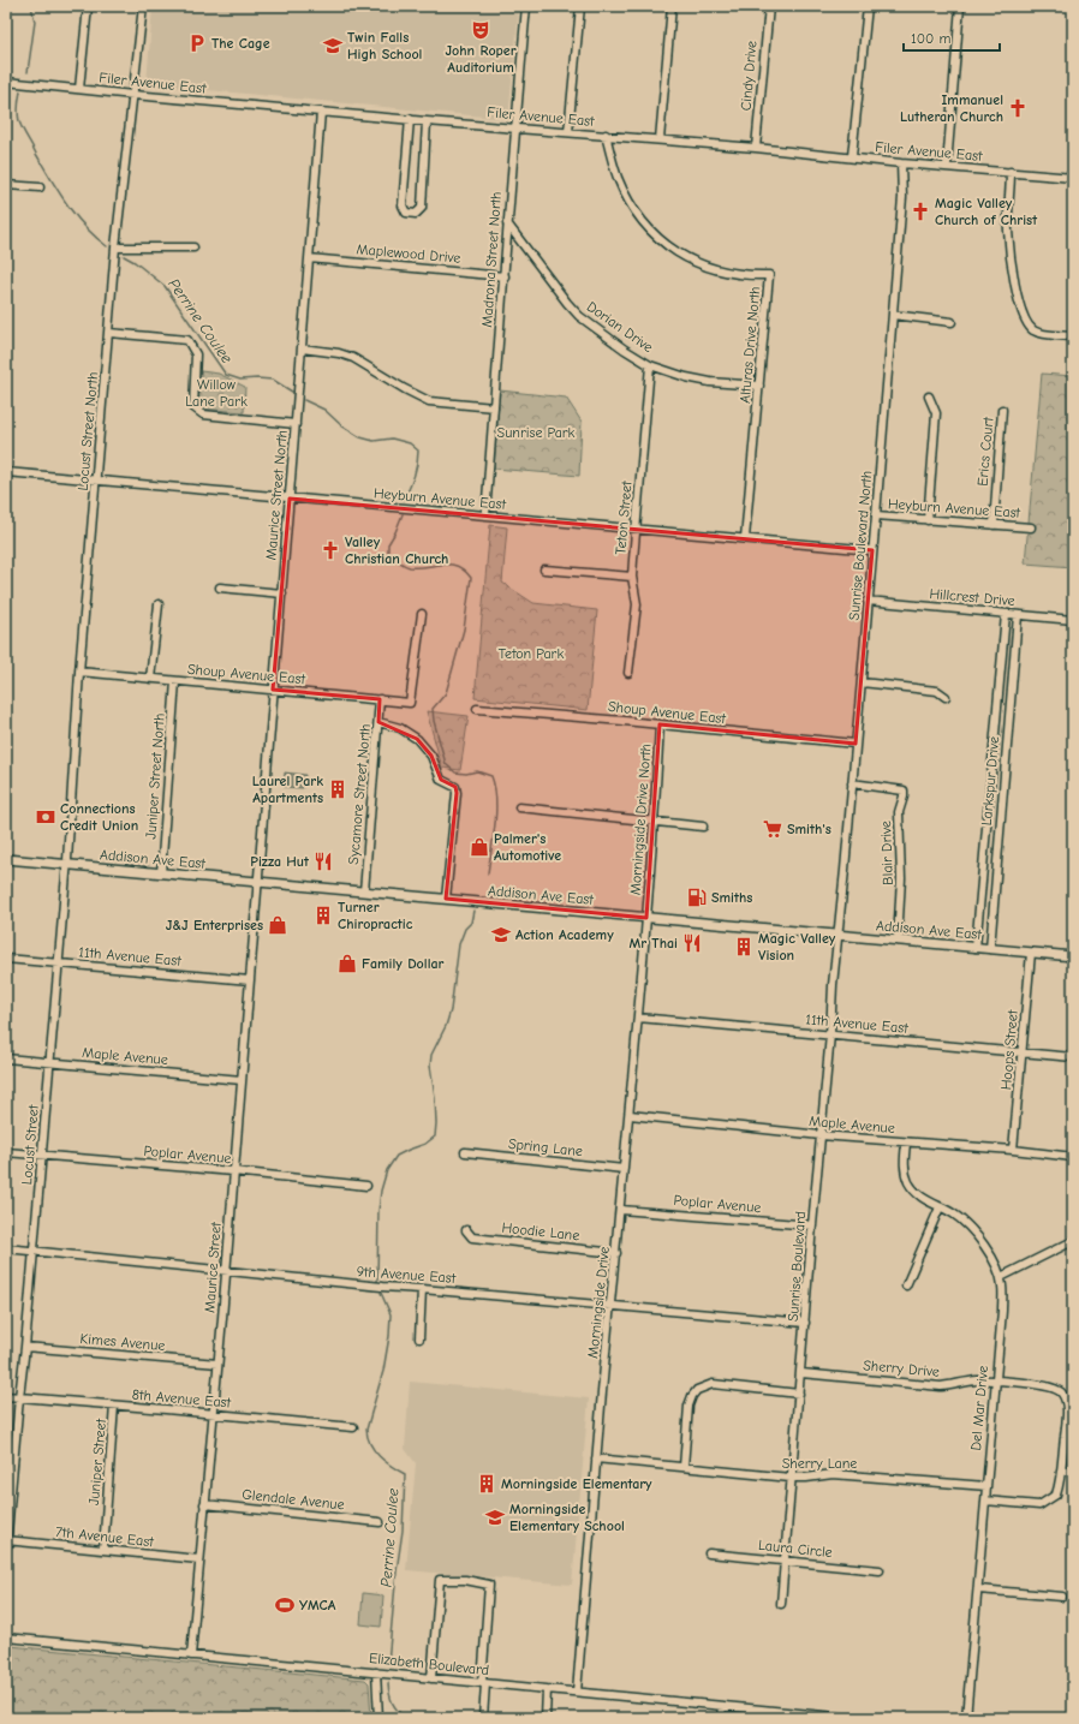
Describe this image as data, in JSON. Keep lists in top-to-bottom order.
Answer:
{
  "streets": {
    "main road": ["Addison Ave East"],
    "street": [
      "Cindy Drive",
      "Filer Avenue East",
      "Maplewood Drive",
      "Madrona Street North",
      "Dorian Drive",
      "Alturas Drive North",
      "Locust Street North",
      "Erics Court",
      "Maurice Street North",
      "Heyburn Avenue East",
      "Teton Street",
      "Sunrise Boulevard North",
      "Hillcrest Drive",
      "Shoup Avenue East",
      "Juniper Street North",
      "Larkspur Drive",
      "Sycamore Street North",
      "Morningside Drive North",
      "Blair Drive",
      "11th Avenue East",
      "Hoops Street",
      "Maple Avenue",
      "Locust Street",
      "Spring Lane",
      "Poplar Avenue",
      "Hoodie Lane",
      "Sunrise Boulevard",
      "Maurice Street",
      "9th Avenue East",
      "Morningside Drive",
      "Kimes Avenue",
      "Sherry Drive",
      "8th Avenue East",
      "Del Mar Drive",
      "Juniper Street",
      "Sherry Lane",
      "Glendale Avenue",
      "7th Avenue East",
      "Laura Circle",
      "Elizabeth Boulevard"
    ]
  },
  "crossings": [
    ["Cindy Drive", "Filer Avenue East"],
    ["Filer Avenue East", "Madrona Street North"],
    ["Filer Avenue East", "Alturas Drive North"],
    ["Filer Avenue East", "Locust Street North"],
    ["Filer Avenue East", "Maurice Street North"],
    ["Filer Avenue East", "Sunrise Boulevard North"],
    ["Maplewood Drive", "Madrona Street North"],
    ["Maplewood Drive", "Maurice Street North"],
    ["Madrona Street North", "Dorian Drive"],
    ["Madrona Street North", "Heyburn Avenue East"],
    ["Dorian Drive", "Alturas Drive North"],
    ["Dorian Drive", "Teton Street"],
    ["Alturas Drive North", "Heyburn Avenue East"],
    ["Locust Street North", "Heyburn Avenue East"],
    ["Locust Street North", "Shoup Avenue East"],
    ["Locust Street North", "Addison Ave East"],
    ["Locust Street North", "Locust Street"],
    ["Erics Court", "Heyburn Avenue East"],
    ["Maurice Street North", "Heyburn Avenue East"],
    ["Maurice Street North", "Shoup Avenue East"],
    ["Maurice Street North", "Addison Ave East"],
    ["Maurice Street North", "Maurice Street"],
    ["Heyburn Avenue East", "Teton Street"],
    ["Heyburn Avenue East", "Sunrise Boulevard North"],
    ["Sunrise Boulevard North", "Hillcrest Drive"],
    ["Sunrise Boulevard North", "Shoup Avenue East"],
    ["Sunrise Boulevard North", "Blair Drive"],
    ["Sunrise Boulevard North", "Addison Ave East"],
    ["Sunrise Boulevard North", "Sunrise Boulevard"],
    ["Hillcrest Drive", "Larkspur Drive"],
    ["Shoup Avenue East", "Juniper Street North"],
    ["Shoup Avenue East", "Sycamore Street North"],
    ["Shoup Avenue East", "Morningside Drive North"],
    ["Juniper Street North", "Addison Ave East"],
    ["Larkspur Drive", "Addison Ave East"],
    ["Sycamore Street North", "Addison Ave East"],
    ["Morningside Drive North", "Addison Ave East"],
    ["Morningside Drive North", "Morningside Drive"],
    ["Blair Drive", "Addison Ave East"],
    ["Addison Ave East", "Hoops Street"],
    ["Addison Ave East", "Locust Street"],
    ["Addison Ave East", "Sunrise Boulevard"],
    ["Addison Ave East", "Maurice Street"],
    ["Addison Ave East", "Morningside Drive"],
    ["11th Avenue East", "Hoops Street"],
    ["11th Avenue East", "Locust Street"],
    ["11th Avenue East", "Sunrise Boulevard"],
    ["11th Avenue East", "Maurice Street"],
    ["11th Avenue East", "Morningside Drive"],
    ["Hoops Street", "Maple Avenue"],
    ["Maple Avenue", "Locust Street"],
    ["Maple Avenue", "Sunrise Boulevard"],
    ["Maple Avenue", "Maurice Street"],
    ["Maple Avenue", "Morningside Drive"],
    ["Maple Avenue", "Del Mar Drive"],
    ["Locust Street", "Poplar Avenue"],
    ["Locust Street", "9th Avenue East"],
    ["Locust Street", "Kimes Avenue"],
    ["Locust Street", "8th Avenue East"],
    ["Locust Street", "7th Avenue East"],
    ["Spring Lane", "Morningside Drive"],
    ["Poplar Avenue", "Sunrise Boulevard"],
    ["Poplar Avenue", "Maurice Street"],
    ["Poplar Avenue", "Morningside Drive"],
    ["Hoodie Lane", "Morningside Drive"],
    ["Sunrise Boulevard", "9th Avenue East"],
    ["Sunrise Boulevard", "Sherry Drive"],
    ["Sunrise Boulevard", "Sherry Lane"],
    ["Sunrise Boulevard", "Laura Circle"],
    ["Maurice Street", "9th Avenue East"],
    ["Maurice Street", "Kimes Avenue"],
    ["Maurice Street", "8th Avenue East"],
    ["Maurice Street", "Glendale Avenue"],
    ["Maurice Street", "7th Avenue East"],
    ["Maurice Street", "Elizabeth Boulevard"],
    ["9th Avenue East", "Morningside Drive"],
    ["Morningside Drive", "Sherry Lane"],
    ["Morningside Drive", "Elizabeth Boulevard"],
    ["Sherry Drive", "Del Mar Drive"],
    ["8th Avenue East", "Juniper Street"],
    ["Del Mar Drive", "Sherry Lane"],
    ["Juniper Street", "7th Avenue East"]
  ],
  "water": ["Perrine Coulee"],
  "parks": ["Willow Lane Park", "Sunrise Park", "Teton Park"],
  "places": {
    "theatre": ["John Roper Auditorium"],
    "parking": ["The Cage"],
    "school or university": ["Twin Falls High School", "Action Academy", "Morningside Elementary School"],
    "church": ["Immanuel Lutheran Church", "Magic Valley Church of Christ", "Valley Christian Church"],
    "building": [
      "Laurel Park Apartments",
      "Turner Chiropractic",
      "Magic Valley Vision",
      "Morningside Elementary"
    ],
    "bank": ["Connections Credit Union"],
    "supermarket": ["Smith's"],
    "shop": ["Palmer's Automotive", "J&J Enterprises", "Family Dollar"],
    "restaurant": ["Pizza Hut", "Mr Thai"],
    "fuel station": ["Smiths"],
    "sports": ["YMCA"]
  },
  "scale_bar": "100 m"
}
